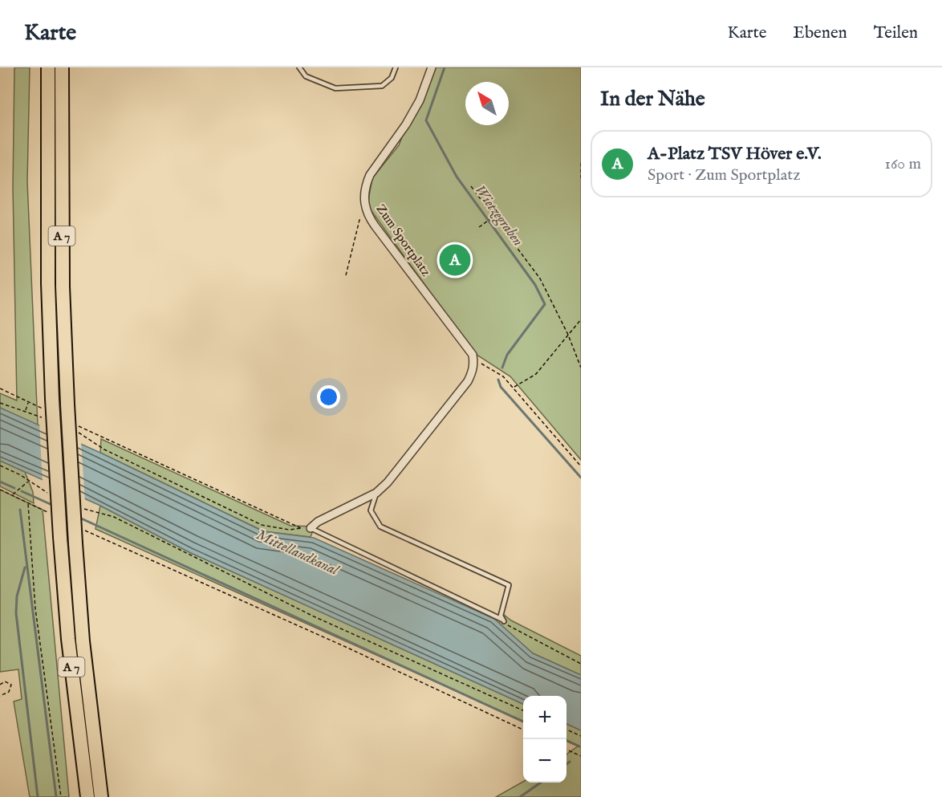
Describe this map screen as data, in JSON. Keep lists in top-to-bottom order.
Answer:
{
  "streets": {
    "highway": ["A 7"],
    "street": ["Zum Sportplatz"]
  },
  "water": ["Wietzegraben", "Mittellandkanal"],
  "north": "top left",
  "page": {
    "header": "Karte",
    "nav": ["Karte", "Ebenen", "Teilen"],
    "heading": "In der Nähe",
    "list": [
      {
        "mark": "A",
        "name": "A-Platz TSV Höver e.V.",
        "note": "Sport · Zum Sportplatz",
        "value": "160 m"
      }
    ],
    "pins": "A",
    "map_buttons": ["+", "−"]
  }
}
